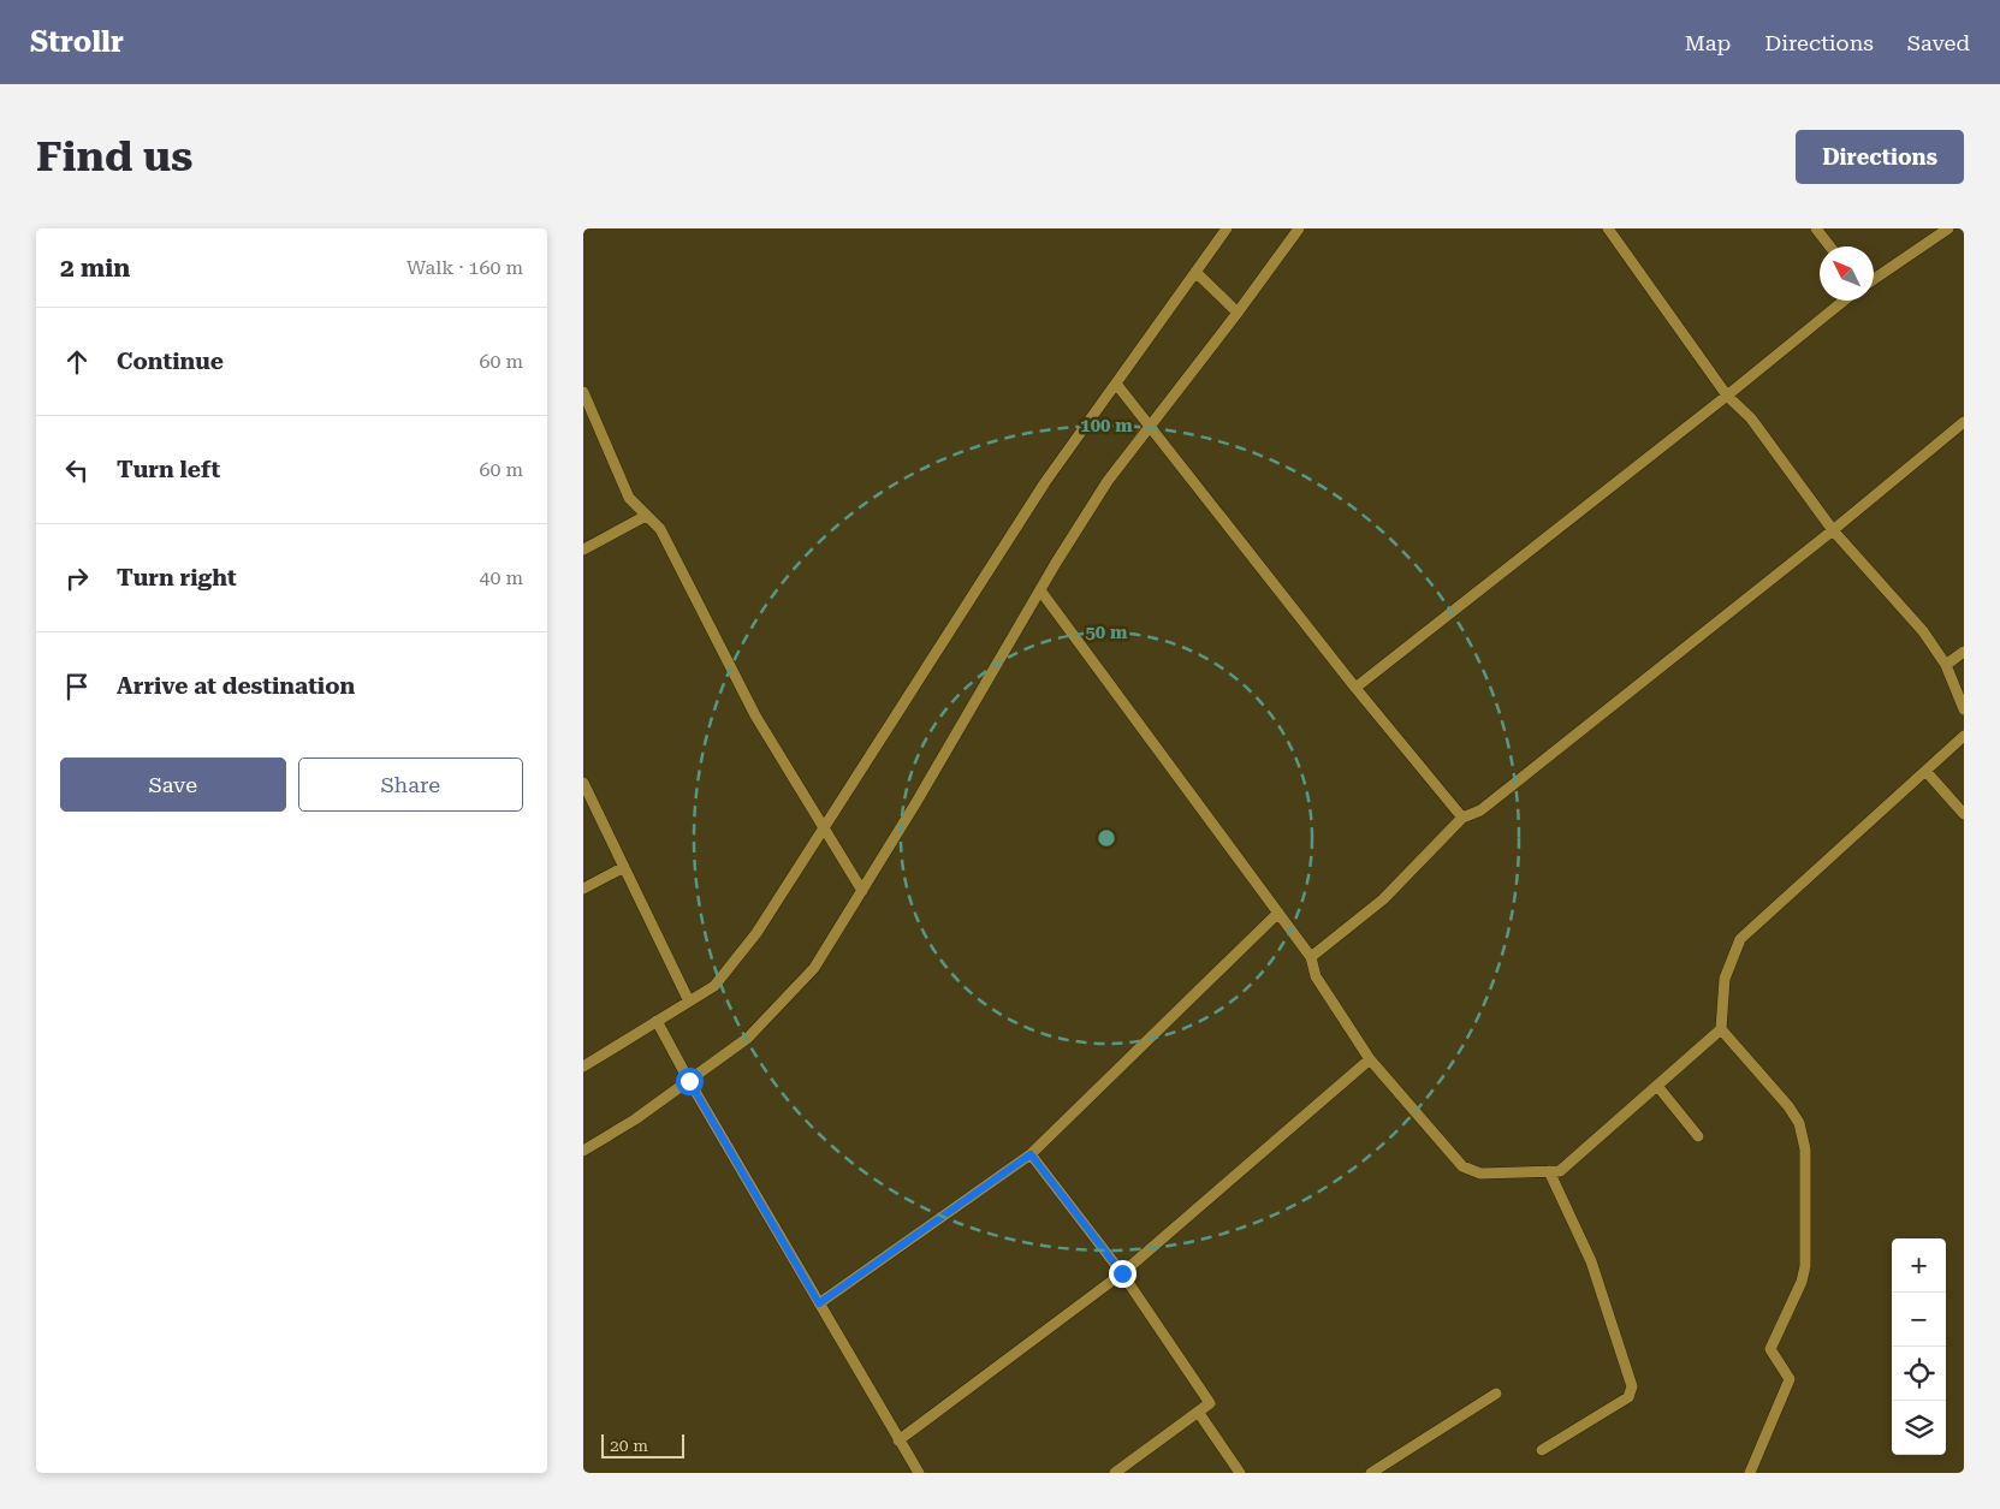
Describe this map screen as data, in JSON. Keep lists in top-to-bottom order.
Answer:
{
  "scale_bar": "20 m",
  "north": "top left",
  "page": {
    "header": "Strollr",
    "nav": ["Map", "Directions", "Saved"],
    "buttons": [
      "Directions",
      ["Save", "Share"]
    ],
    "title": "Find us",
    "heading": ["2 min", "Walk · 160 m"],
    "list": [
      ["Continue", "60 m"],
      ["Turn left", "60 m"],
      ["Turn right", "40 m"],
      "Arrive at destination"
    ],
    "map_buttons": ["+", "−"],
    "scale": "20 m"
  },
  "rings": ["100 m", "50 m"]
}
